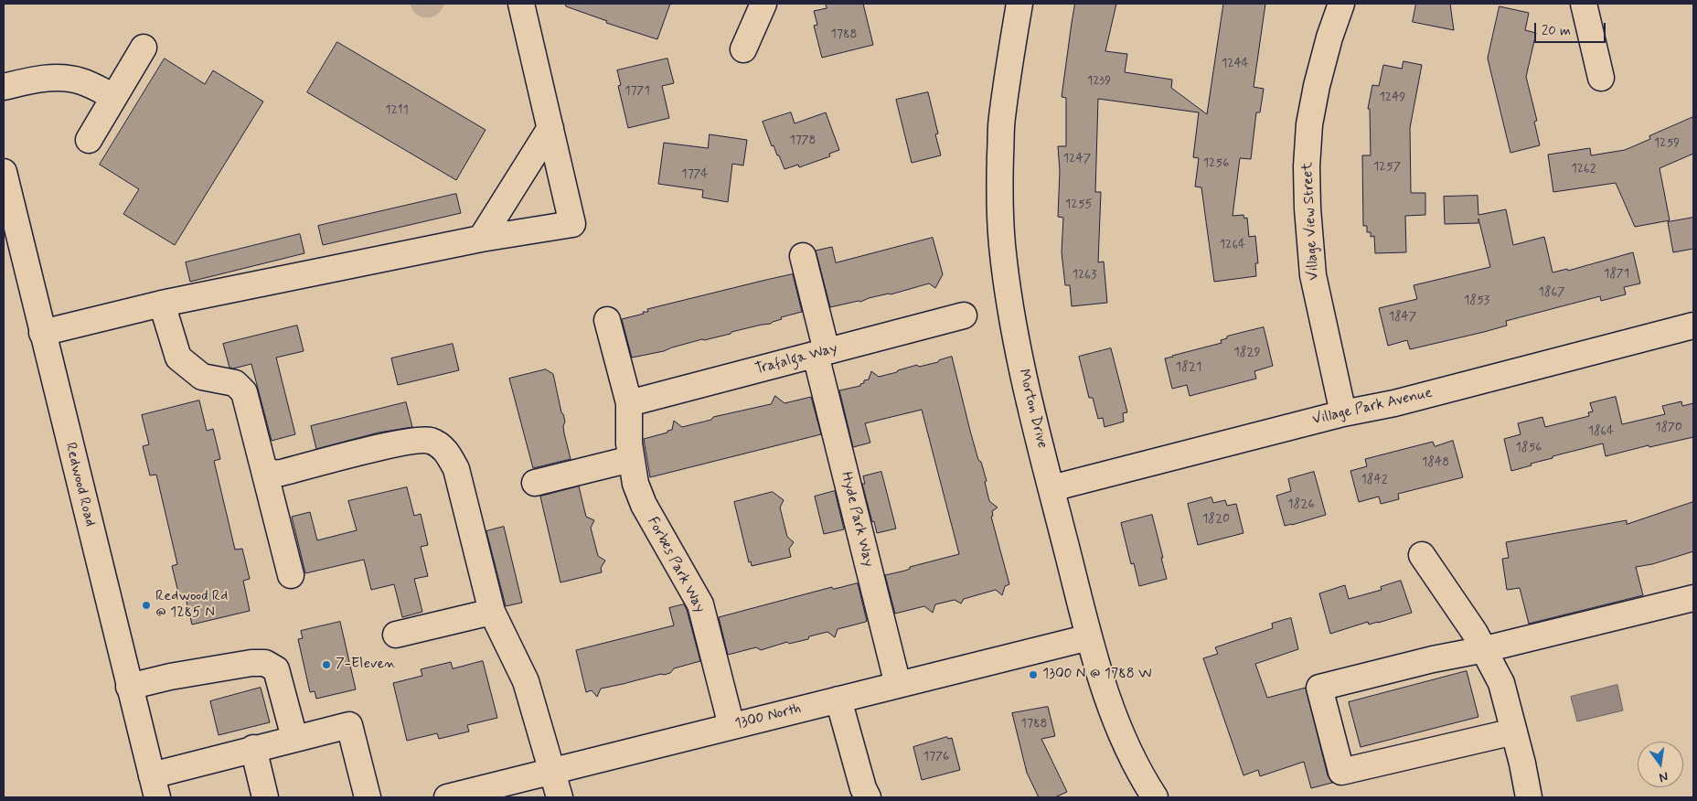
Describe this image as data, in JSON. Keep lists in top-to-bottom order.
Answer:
{
  "streets": {
    "street": [
      "Village View Street",
      "Trafalga Way",
      "Village Park Avenue",
      "Morton Drive",
      "Redwood Road",
      "Hyde Park Way",
      "Forbes Park Way",
      "1300 North"
    ]
  },
  "crossings": [
    ["Village View Street", "Village Park Avenue"],
    ["Trafalga Way", "Hyde Park Way"],
    ["Trafalga Way", "Forbes Park Way"],
    ["Village Park Avenue", "Morton Drive"],
    ["Morton Drive", "1300 North"],
    ["Hyde Park Way", "1300 North"],
    ["Forbes Park Way", "1300 North"]
  ],
  "places": ["Redwood Rd @ 1285 N", "7-Eleven", "1300 N @ 1788 W"],
  "house_numbers": [
    "1788",
    "1244",
    "1239",
    "1771",
    "1249",
    "1211",
    "1778",
    "1259",
    "1247",
    "1256",
    "1257",
    "1262",
    "1774",
    "1255",
    "1264",
    "1871",
    "1263",
    "1867",
    "1853",
    "1847",
    "1829",
    "1821",
    "1870",
    "1864",
    "1856",
    "1848",
    "1842",
    "1826",
    "1820",
    "1788",
    "1776"
  ],
  "scale_bar": "20 m",
  "north": "bottom"
}
